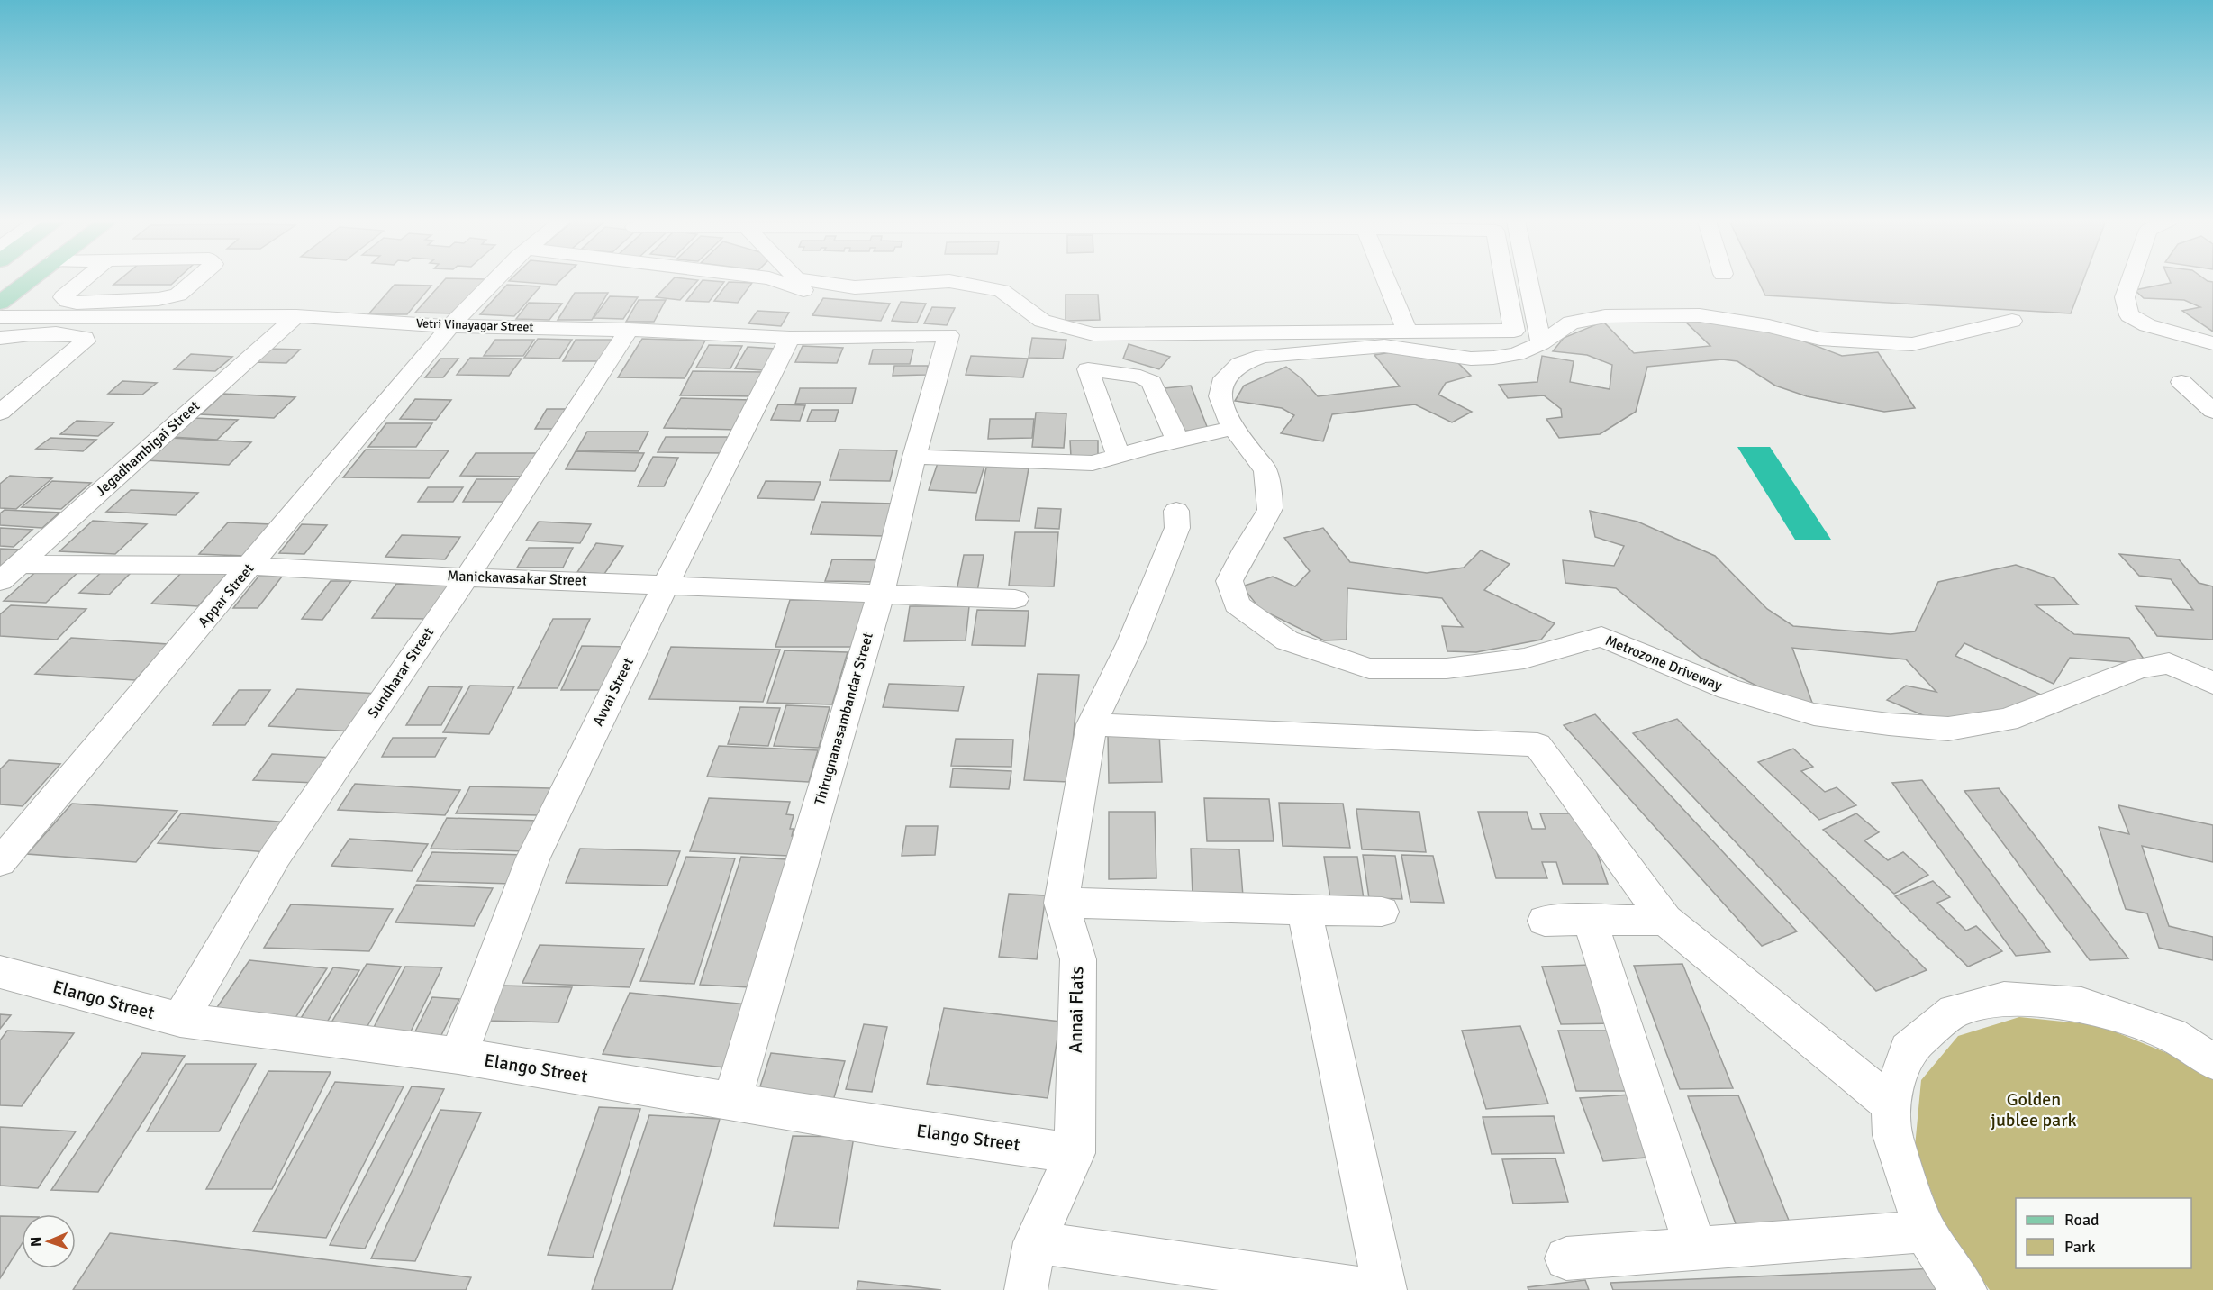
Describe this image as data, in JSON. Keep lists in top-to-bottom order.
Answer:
{
  "streets": {
    "street": [
      "Vetri Vinayagar Street",
      "Jegadhambigai Street",
      "Manickavasakar Street",
      "Appar Street",
      "Metrozone Driveway",
      "Sundharar Street",
      "Avvai Street",
      "Thirugnanasambandar Street",
      "Elango Street",
      "Annai Flats"
    ]
  },
  "crossings": [
    ["Vetri Vinayagar Street", "Jegadhambigai Street"],
    ["Vetri Vinayagar Street", "Appar Street"],
    ["Vetri Vinayagar Street", "Sundharar Street"],
    ["Vetri Vinayagar Street", "Avvai Street"],
    ["Vetri Vinayagar Street", "Thirugnanasambandar Street"],
    ["Jegadhambigai Street", "Manickavasakar Street"],
    ["Manickavasakar Street", "Appar Street"],
    ["Manickavasakar Street", "Sundharar Street"],
    ["Manickavasakar Street", "Avvai Street"],
    ["Manickavasakar Street", "Thirugnanasambandar Street"],
    ["Sundharar Street", "Elango Street"],
    ["Avvai Street", "Elango Street"],
    ["Thirugnanasambandar Street", "Elango Street"],
    ["Elango Street", "Annai Flats"]
  ],
  "parks": ["Golden jublee park"],
  "legend": ["Road", "Park"],
  "north": "left"
}
